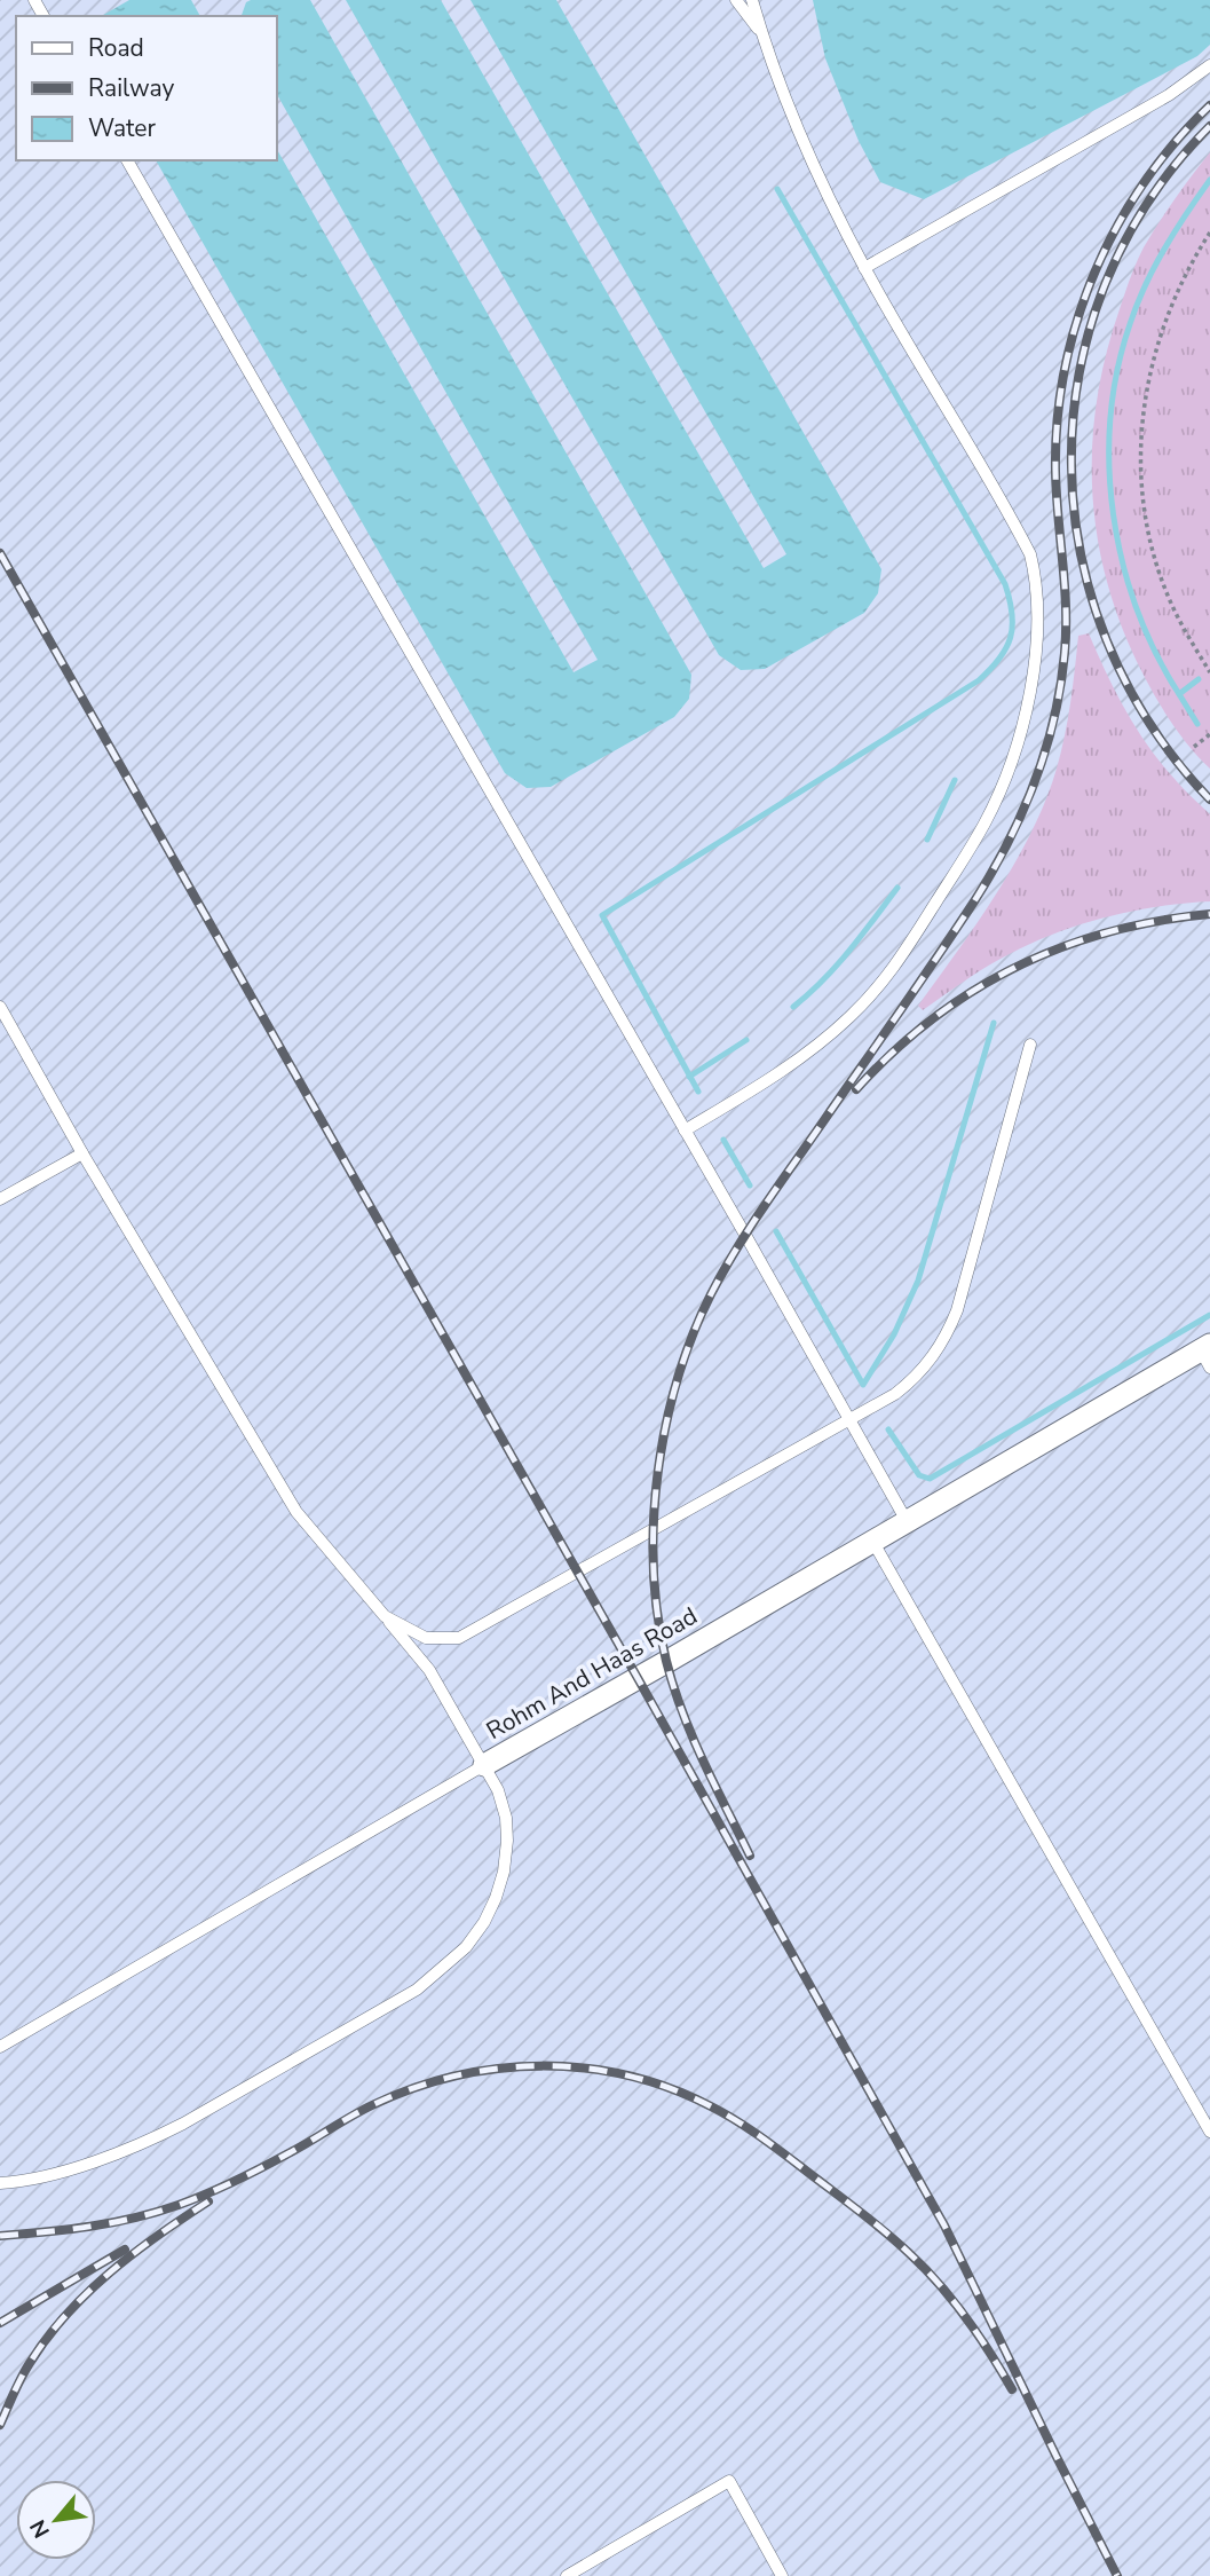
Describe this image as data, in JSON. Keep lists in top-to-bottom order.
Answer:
{
  "streets": {
    "street": ["Rohm And Haas Road"]
  },
  "legend": ["Road", "Railway", "Water"],
  "north": "bottom left"
}
